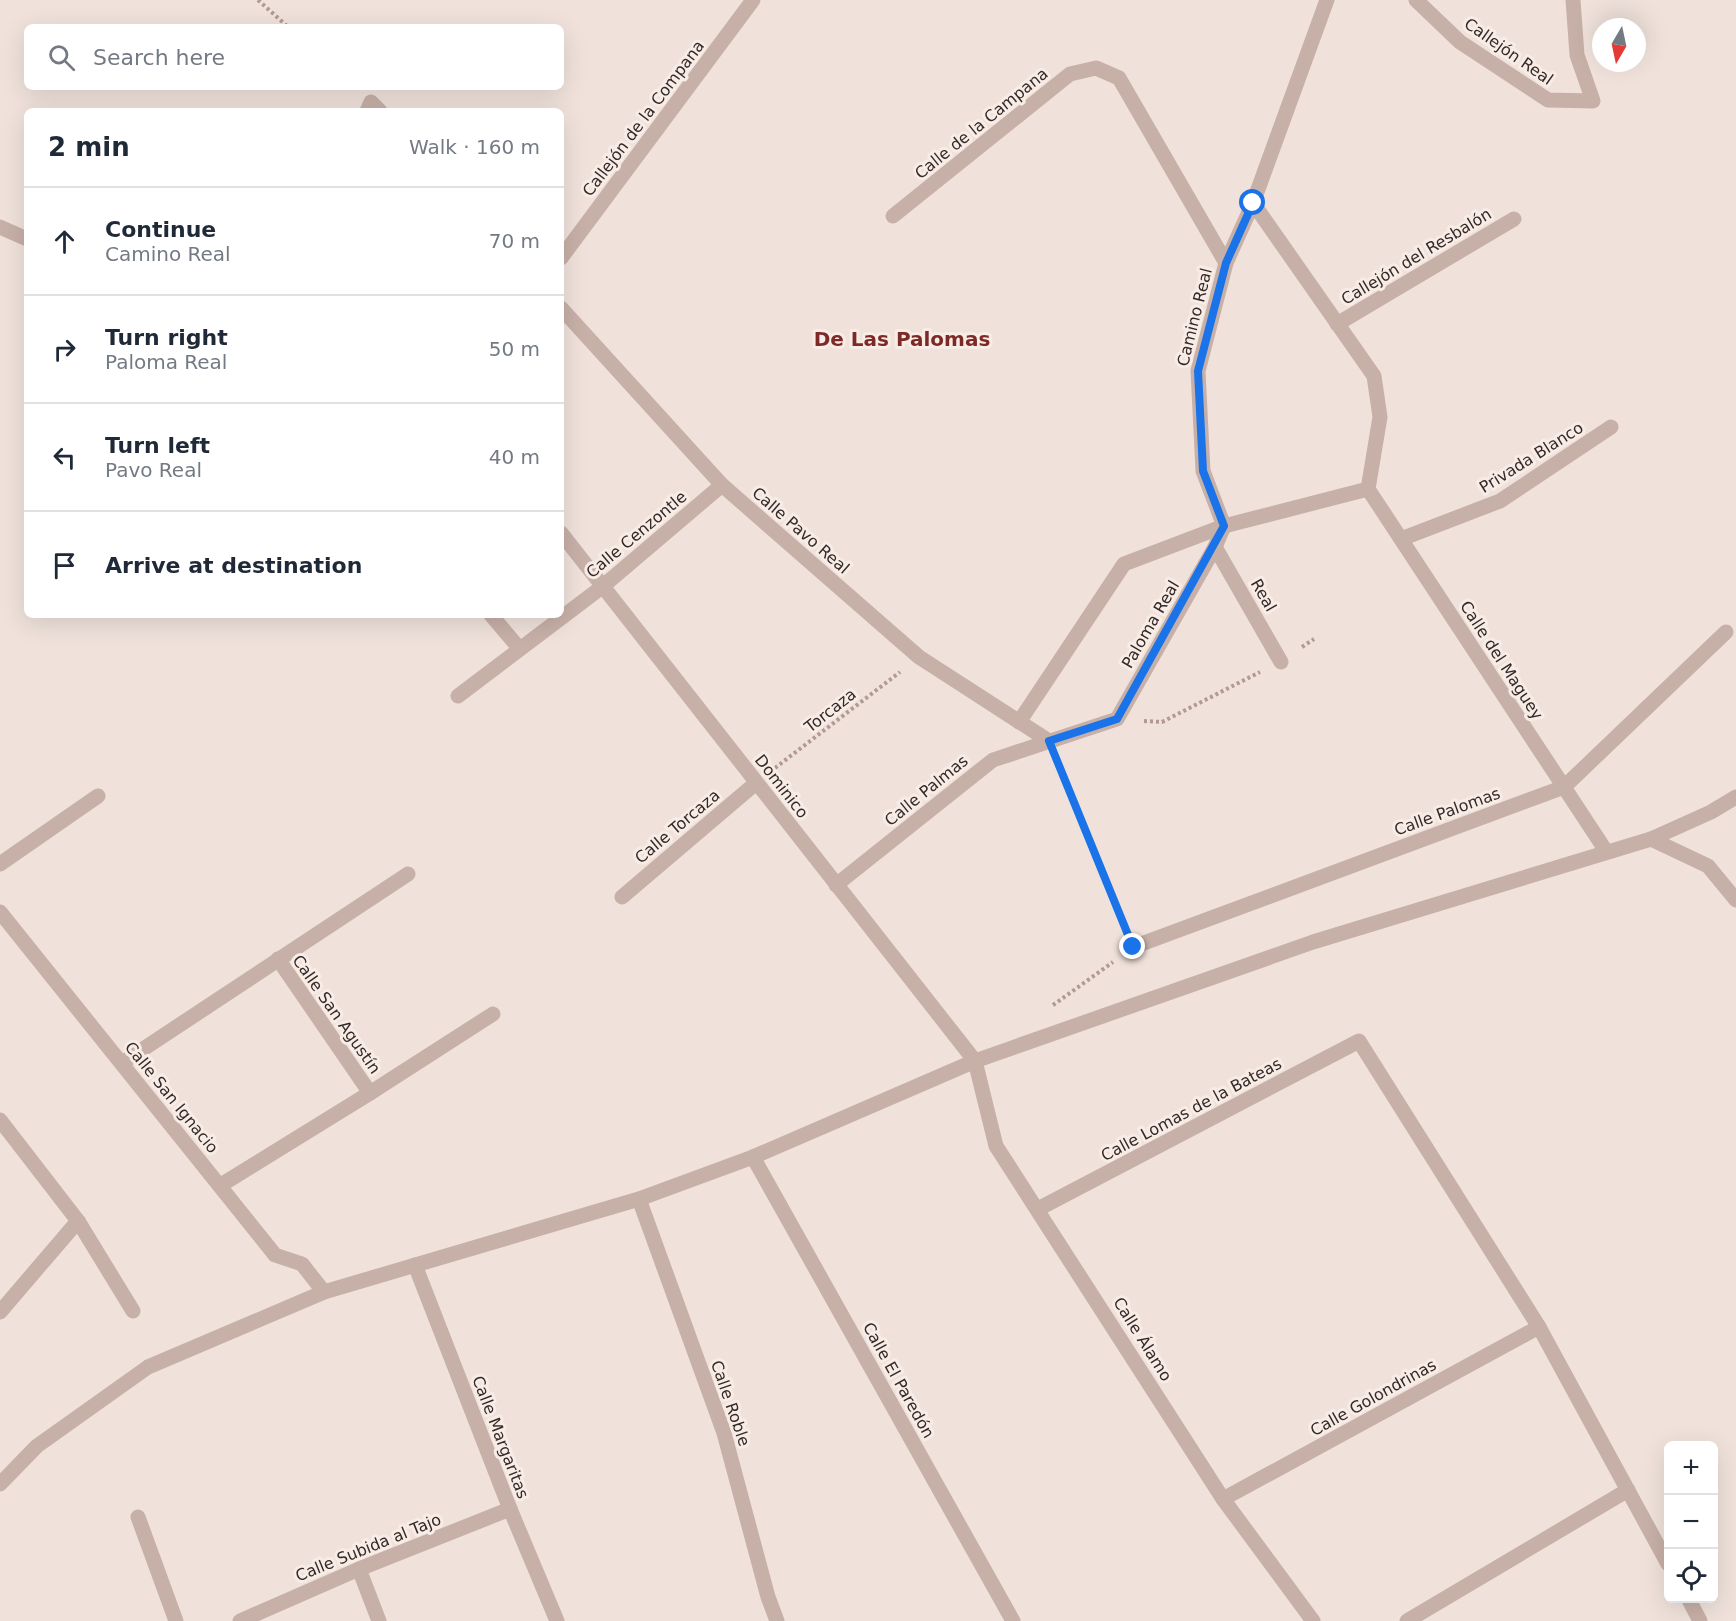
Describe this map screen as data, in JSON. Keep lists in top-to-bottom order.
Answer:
{
  "streets": {
    "street": [
      "Callejón Real",
      "Callejón de la Compana",
      "Calle de la Campana",
      "Callejón del Resbalón",
      "Camino Real",
      "Privada Blanco",
      "Calle Pavo Real",
      "Calle Cenzontle",
      "Real",
      "Paloma Real",
      "Calle del Maguey",
      "Dominico",
      "Calle Palmas",
      "Calle Palomas",
      "Calle Torcaza",
      "Calle San Agustín",
      "Calle San Ignacio",
      "Calle Lomas de la Bateas",
      "Calle Álamo",
      "Calle El Paredón",
      "Calle Golondrinas",
      "Calle Roble",
      "Calle Margaritas",
      "Calle Subida al Tajo"
    ],
    "path": ["Torcaza"]
  },
  "crossings": [
    ["Calle de la Campana", "Camino Real"],
    ["Privada Blanco", "Calle del Maguey"],
    ["Calle Pavo Real", "Calle Cenzontle"],
    ["Calle Pavo Real", "Torcaza"],
    ["Calle Pavo Real", "Calle Palmas"],
    ["Calle Cenzontle", "Dominico"],
    ["Real", "Paloma Real"],
    ["Calle del Maguey", "Calle Palomas"],
    ["Torcaza", "Dominico"],
    ["Torcaza", "Calle Torcaza"],
    ["Dominico", "Calle Palmas"],
    ["Dominico", "Calle Torcaza"],
    ["Dominico", "Calle Álamo"],
    ["Calle San Agustín", "Calle San Ignacio"],
    ["Calle Lomas de la Bateas", "Calle Álamo"],
    ["Calle Lomas de la Bateas", "Calle Golondrinas"],
    ["Calle Álamo", "Calle Golondrinas"],
    ["Calle Margaritas", "Calle Subida al Tajo"]
  ],
  "districts": ["De Las Palomas"],
  "north": "bottom",
  "page": {
    "search": "Search here",
    "heading": ["2 min", "Walk · 160 m"],
    "list": [
      ["Continue", "Camino Real", "70 m"],
      ["Turn right", "Paloma Real", "50 m"],
      ["Turn left", "Pavo Real", "40 m"],
      "Arrive at destination"
    ],
    "map_buttons": ["+", "−"]
  }
}
